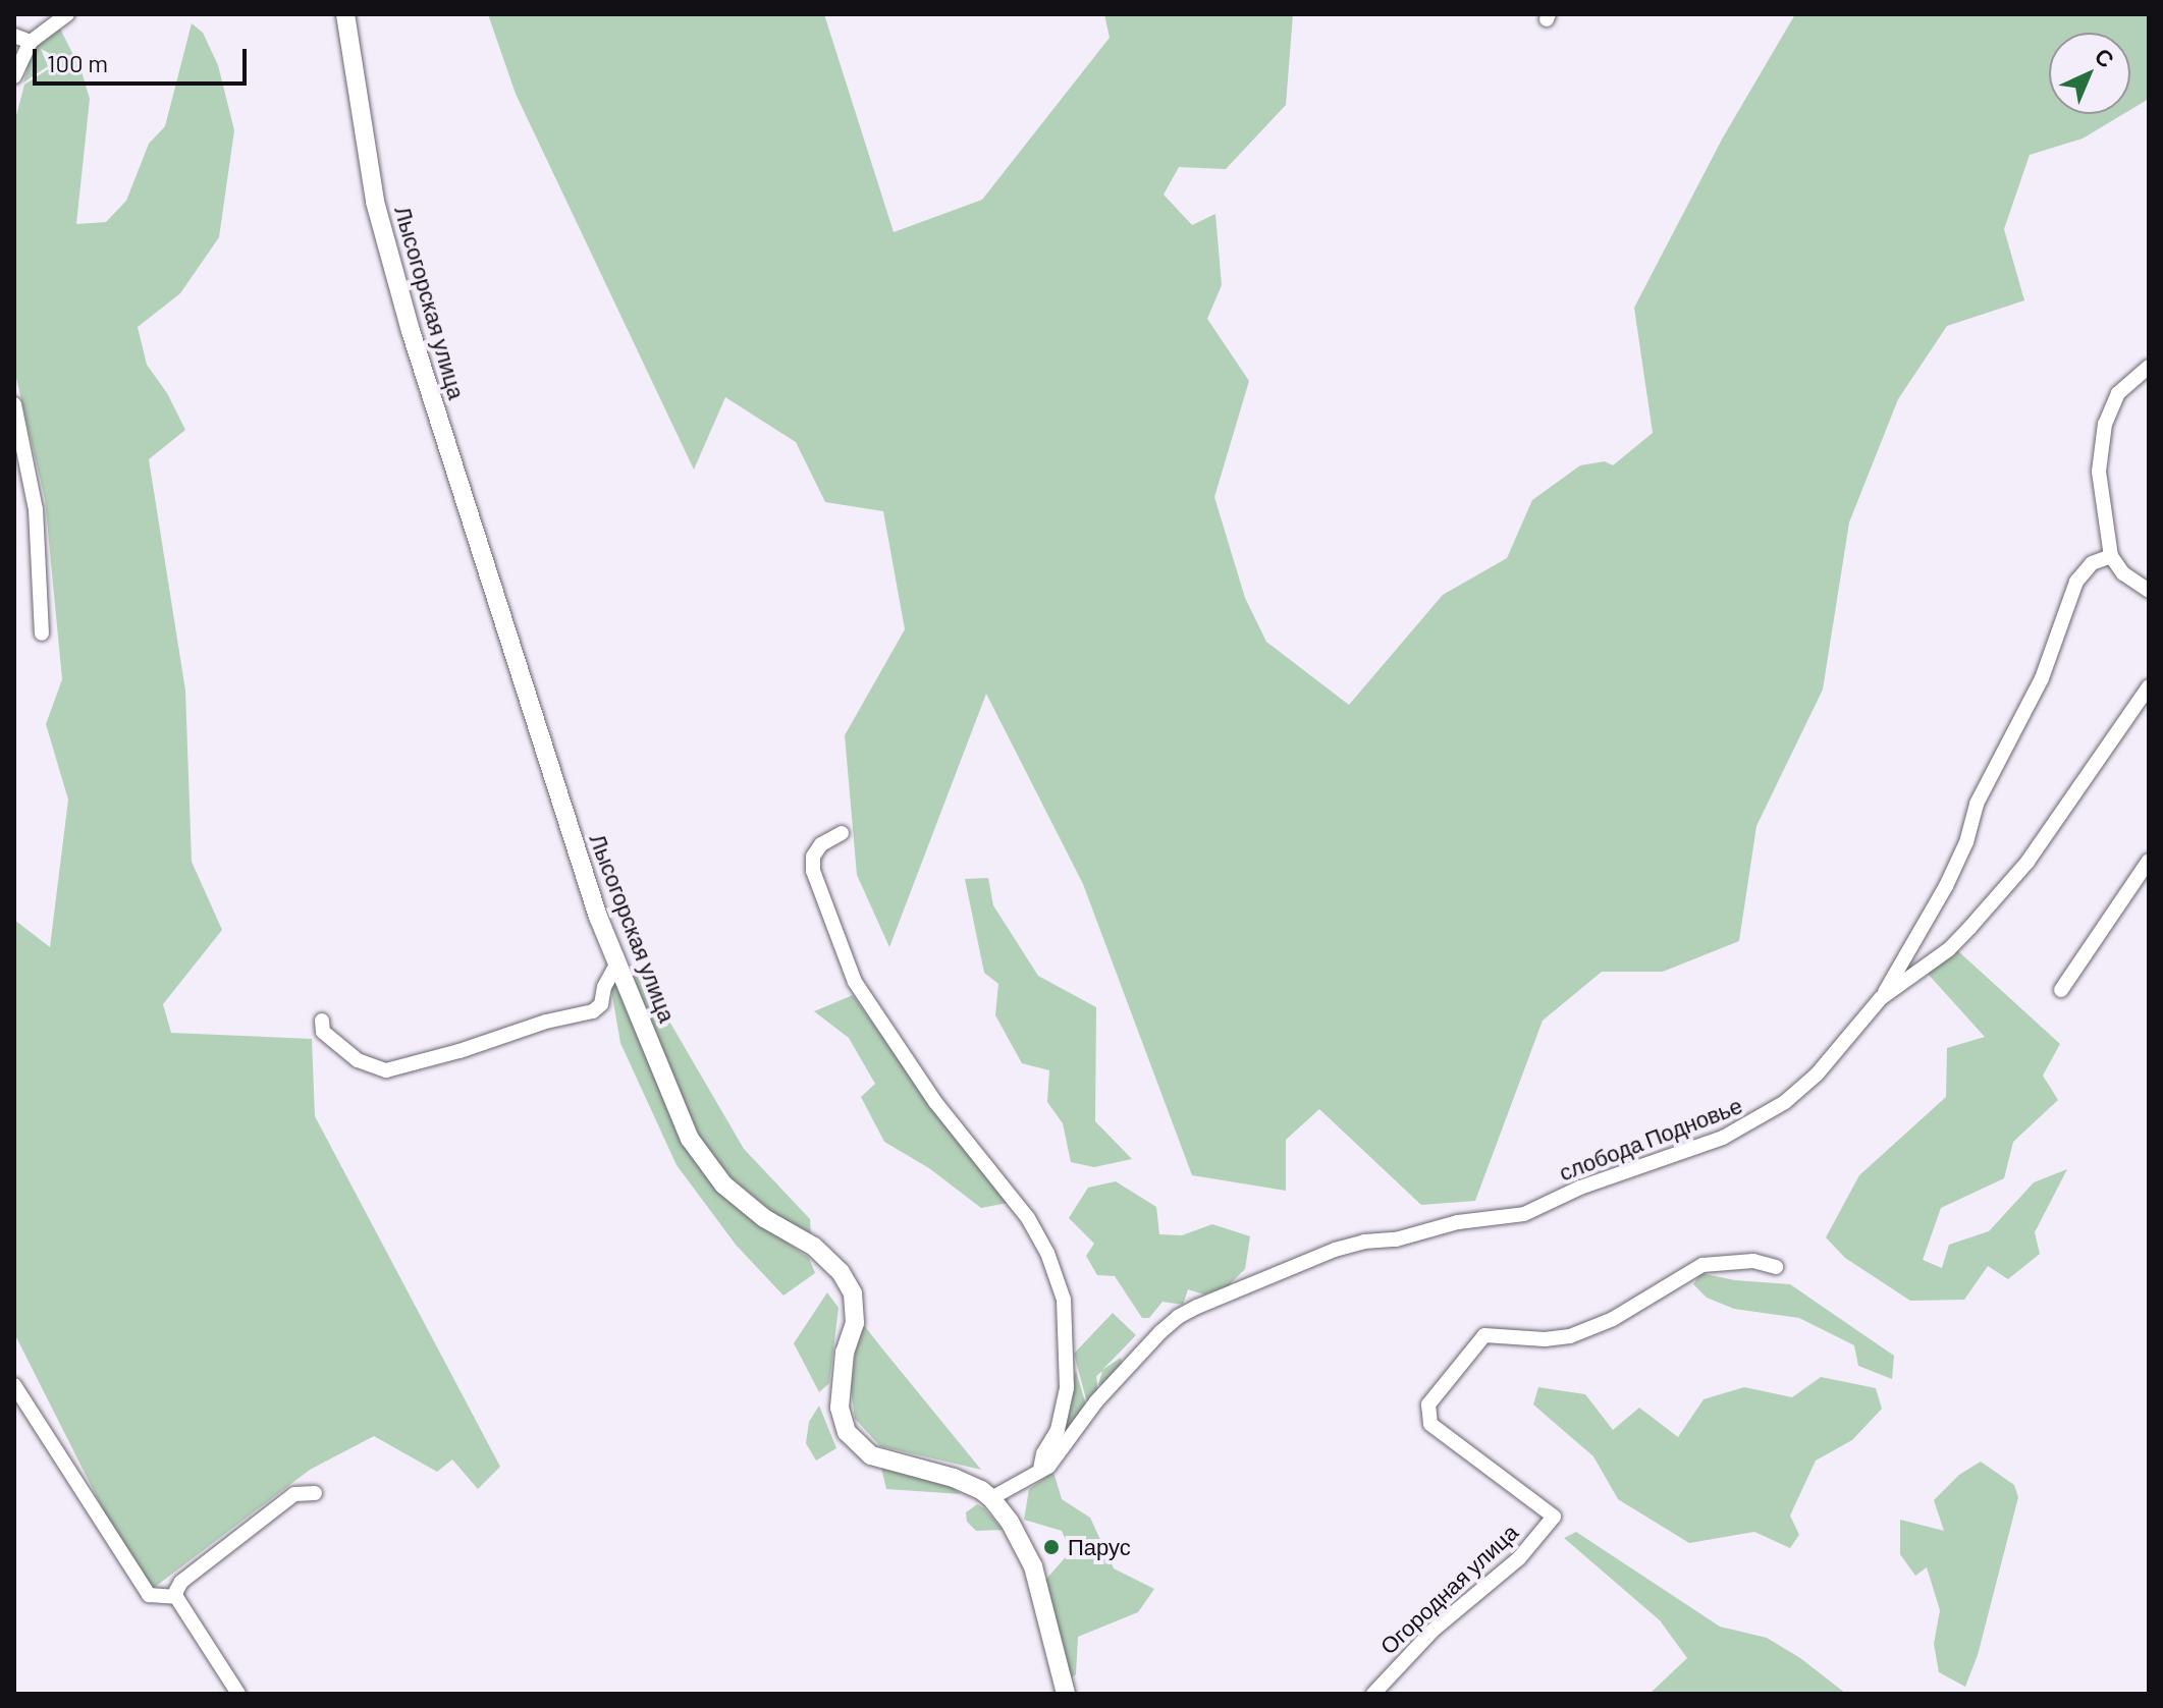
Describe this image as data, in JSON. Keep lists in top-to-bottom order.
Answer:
{
  "streets": {
    "street": ["Лысогорская улица", "слобода Подновье", "Огородная улица"]
  },
  "places": ["Парус"],
  "scale_bar": "100 m",
  "north": "top right"
}
